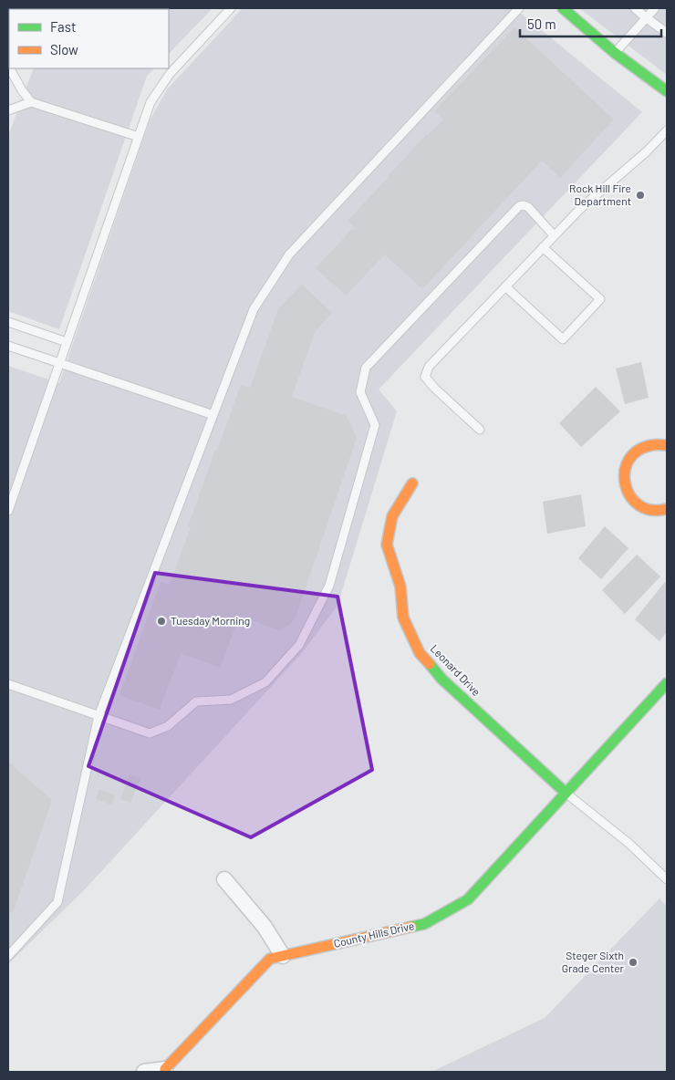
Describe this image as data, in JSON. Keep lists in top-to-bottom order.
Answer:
{
  "streets": {
    "street": ["Leonard Drive", "County Hills Drive"]
  },
  "crossings": [
    ["Leonard Drive", "County Hills Drive"]
  ],
  "places": ["Rock Hill Fire Department", "Tuesday Morning", "Steger Sixth Grade Center"],
  "legend": ["Fast", "Slow"],
  "scale_bar": "50 m"
}
